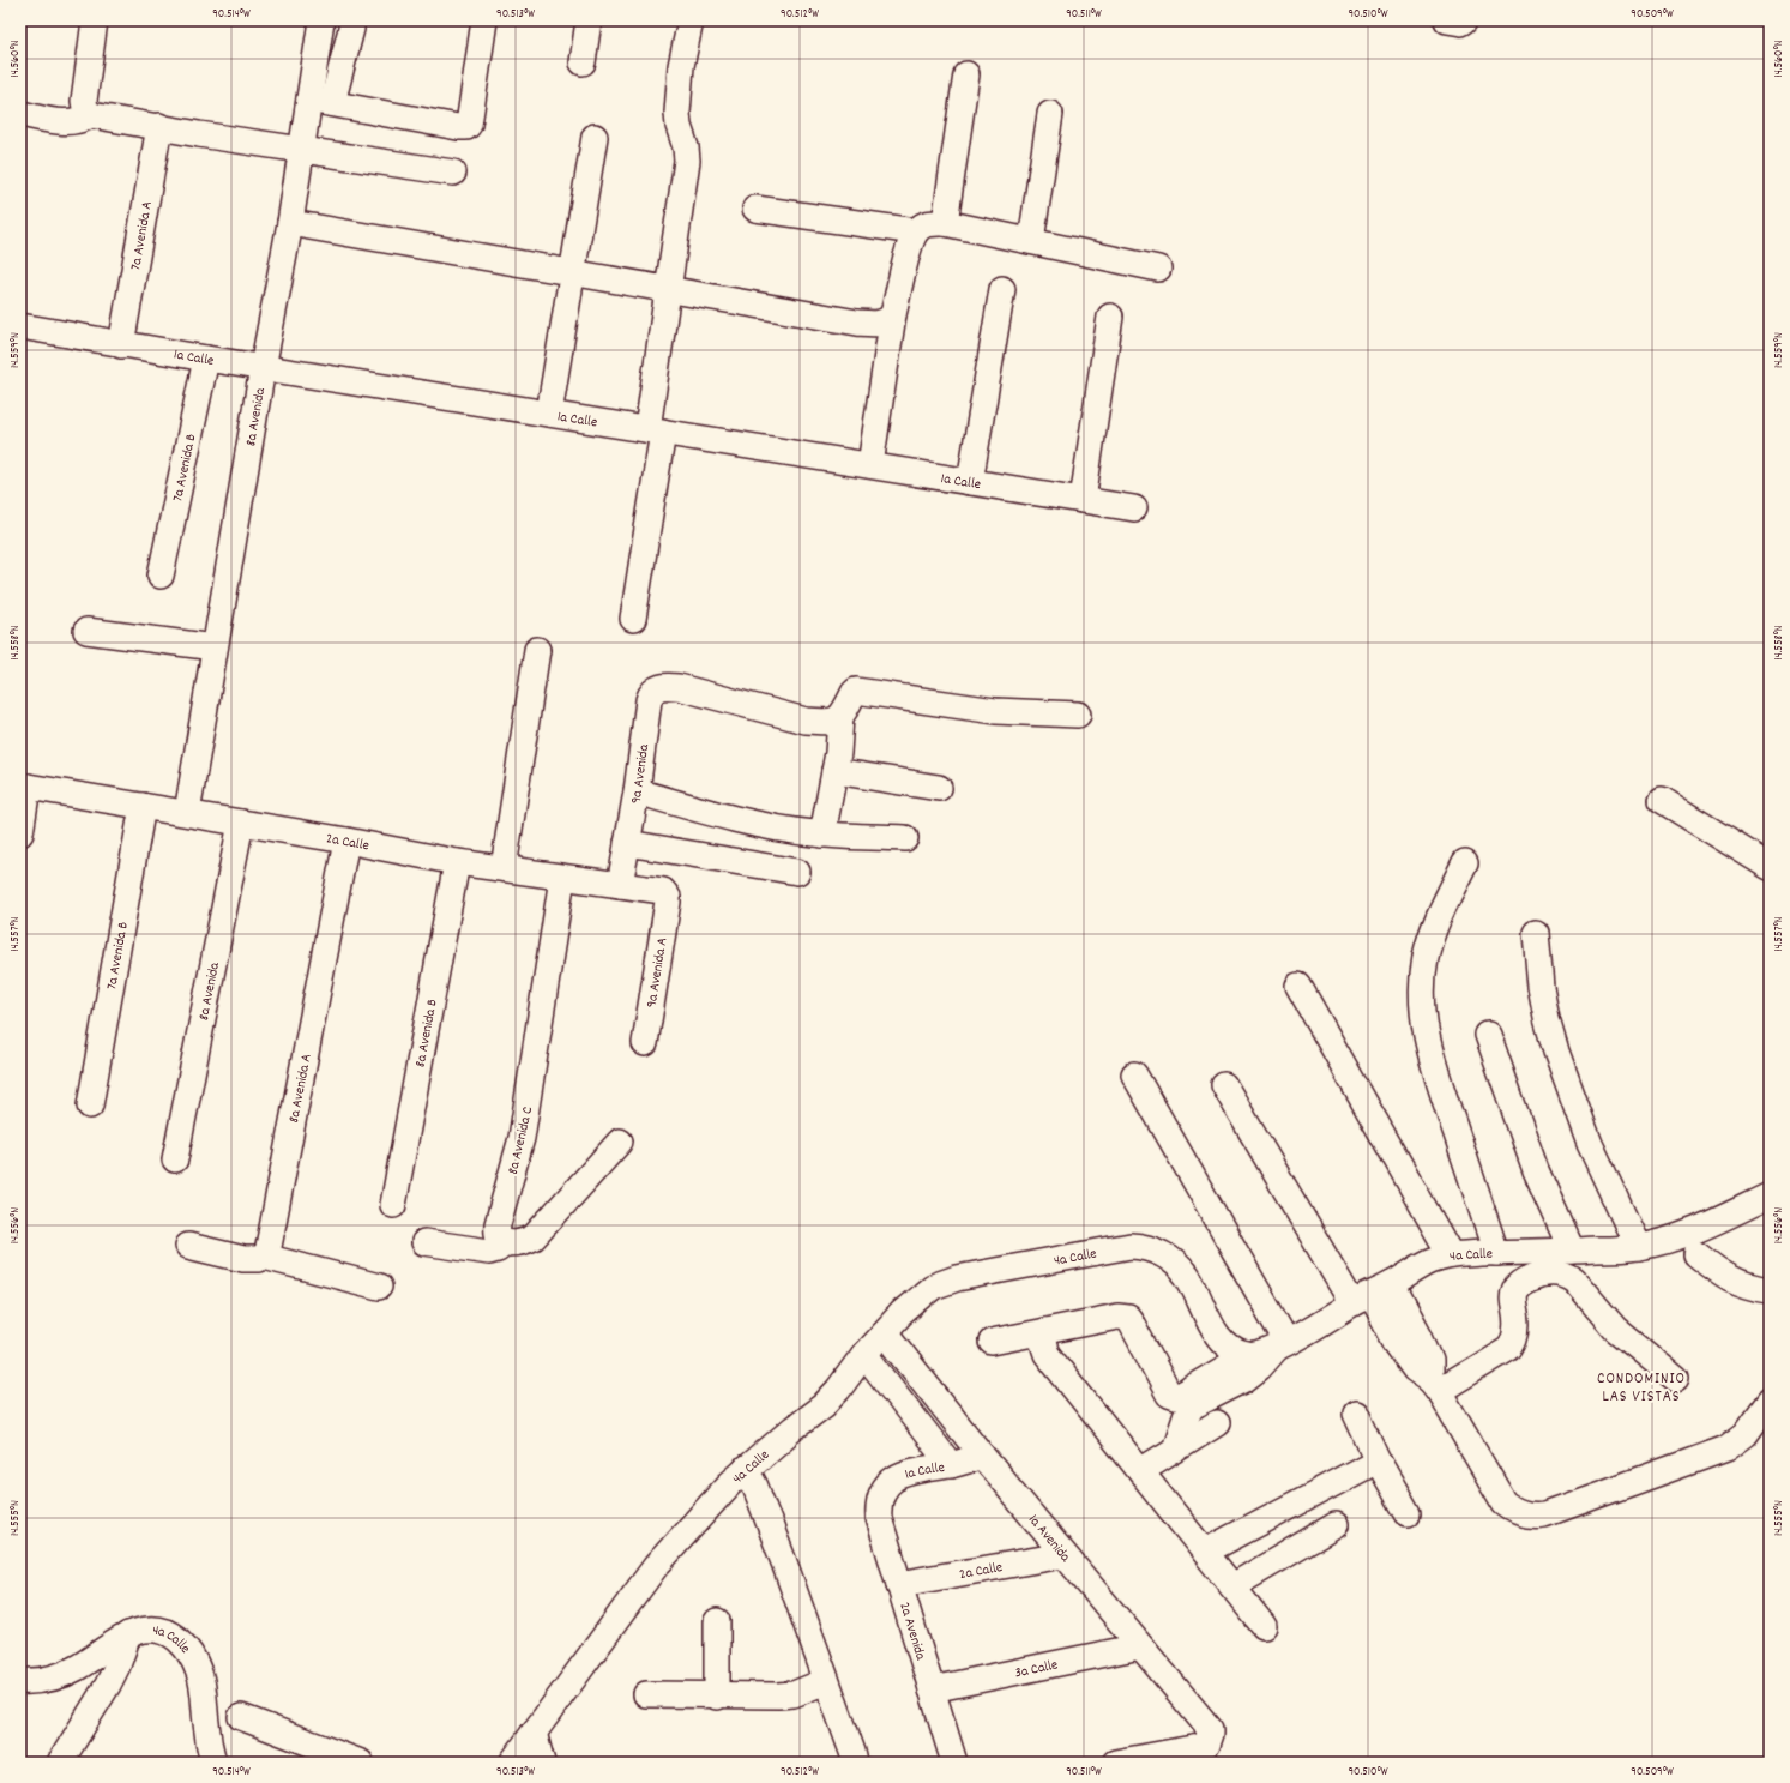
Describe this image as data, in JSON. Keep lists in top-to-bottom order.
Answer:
{
  "streets": {
    "street": [
      "7a Avenida A",
      "1a Calle",
      "8a Avenida",
      "7a Avenida B",
      "9a Avenida",
      "2a Calle",
      "9a Avenida A",
      "8a Avenida B",
      "8a Avenida A",
      "8a Avenida C",
      "4a Calle",
      "1a Avenida",
      "2a Avenida",
      "3a Calle"
    ]
  },
  "crossings": [
    ["7a Avenida A", "1a Calle"],
    ["1a Calle", "8a Avenida"],
    ["1a Calle", "7a Avenida B"],
    ["1a Calle", "1a Avenida"],
    ["1a Calle", "2a Avenida"],
    ["8a Avenida", "2a Calle"],
    ["7a Avenida B", "2a Calle"],
    ["9a Avenida", "2a Calle"],
    ["2a Calle", "9a Avenida A"],
    ["2a Calle", "8a Avenida B"],
    ["2a Calle", "8a Avenida A"],
    ["2a Calle", "8a Avenida C"],
    ["2a Calle", "1a Avenida"],
    ["2a Calle", "2a Avenida"],
    ["4a Calle", "1a Avenida"],
    ["1a Avenida", "3a Calle"],
    ["2a Avenida", "3a Calle"]
  ],
  "districts": ["CONDOMINIO LAS VISTAS"],
  "coordinates": [
    "90.514°W",
    "90.513°W",
    "90.512°W",
    "90.511°W",
    "90.510°W",
    "90.509°W",
    "14.560°N",
    "14.559°N",
    "14.558°N",
    "14.557°N",
    "14.556°N",
    "14.555°N"
  ]
}
